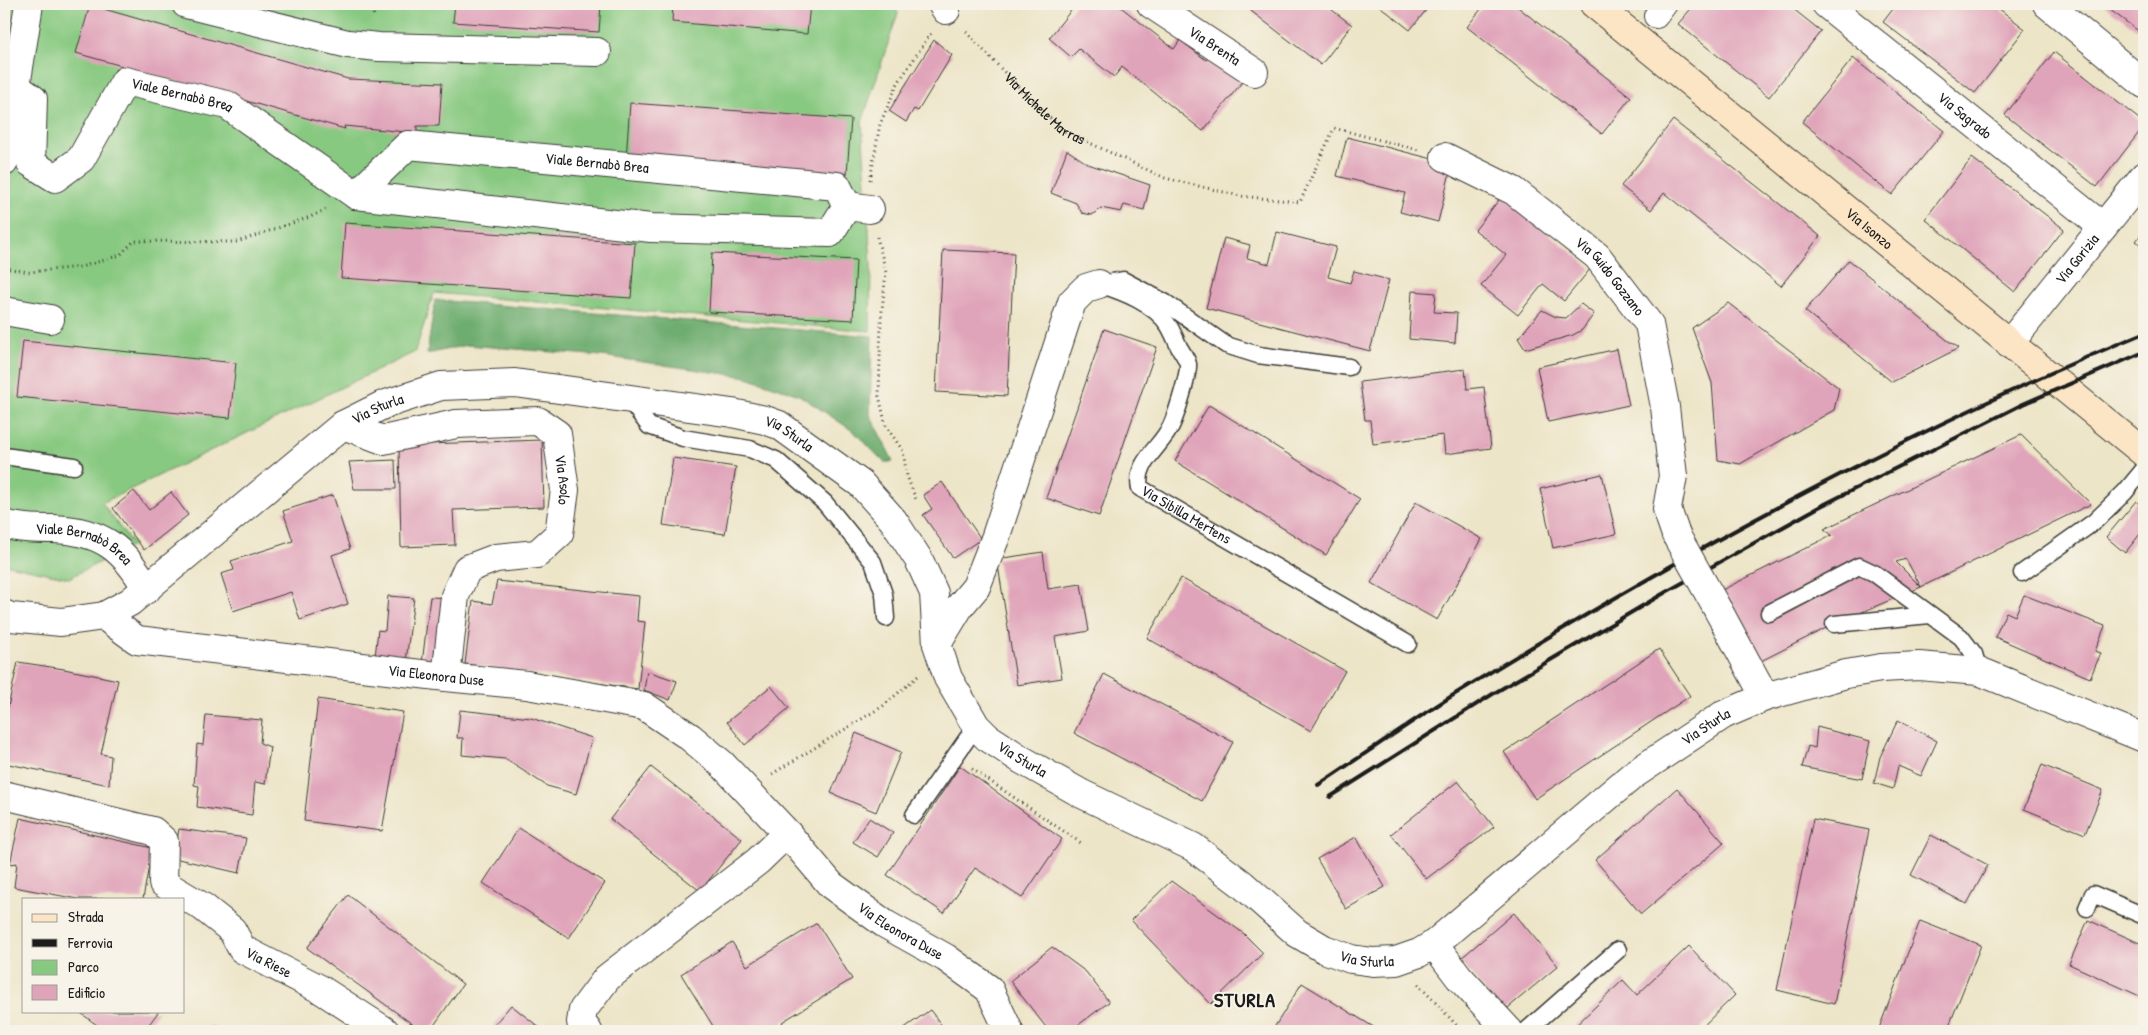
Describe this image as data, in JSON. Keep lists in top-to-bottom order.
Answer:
{
  "streets": {
    "main road": ["Via Isonzo"],
    "street": [
      "Via Brenta",
      "Viale Bernabò Brea",
      "Via Sagrado",
      "Via Gorizia",
      "Via Guido Gozzano",
      "Via Sturla",
      "Via Asolo",
      "Via Eleonora Duse",
      "Via Riese"
    ],
    "lane": ["Via Sibilla Mertens"],
    "path": ["Via Michele Marras"]
  },
  "crossings": [
    ["Viale Bernabò Brea", "Via Sturla"],
    ["Via Michele Marras", "Via Guido Gozzano"],
    ["Via Sagrado", "Via Gorizia"],
    ["Via Isonzo", "Via Gorizia"],
    ["Via Guido Gozzano", "Via Sturla"],
    ["Via Sturla", "Via Asolo"],
    ["Via Sturla", "Via Eleonora Duse"],
    ["Via Asolo", "Via Eleonora Duse"]
  ],
  "districts": ["STURLA"],
  "legend": [
    "Strada",
    "Ferrovia",
    "Parco",
    "Edificio"
  ]
}
